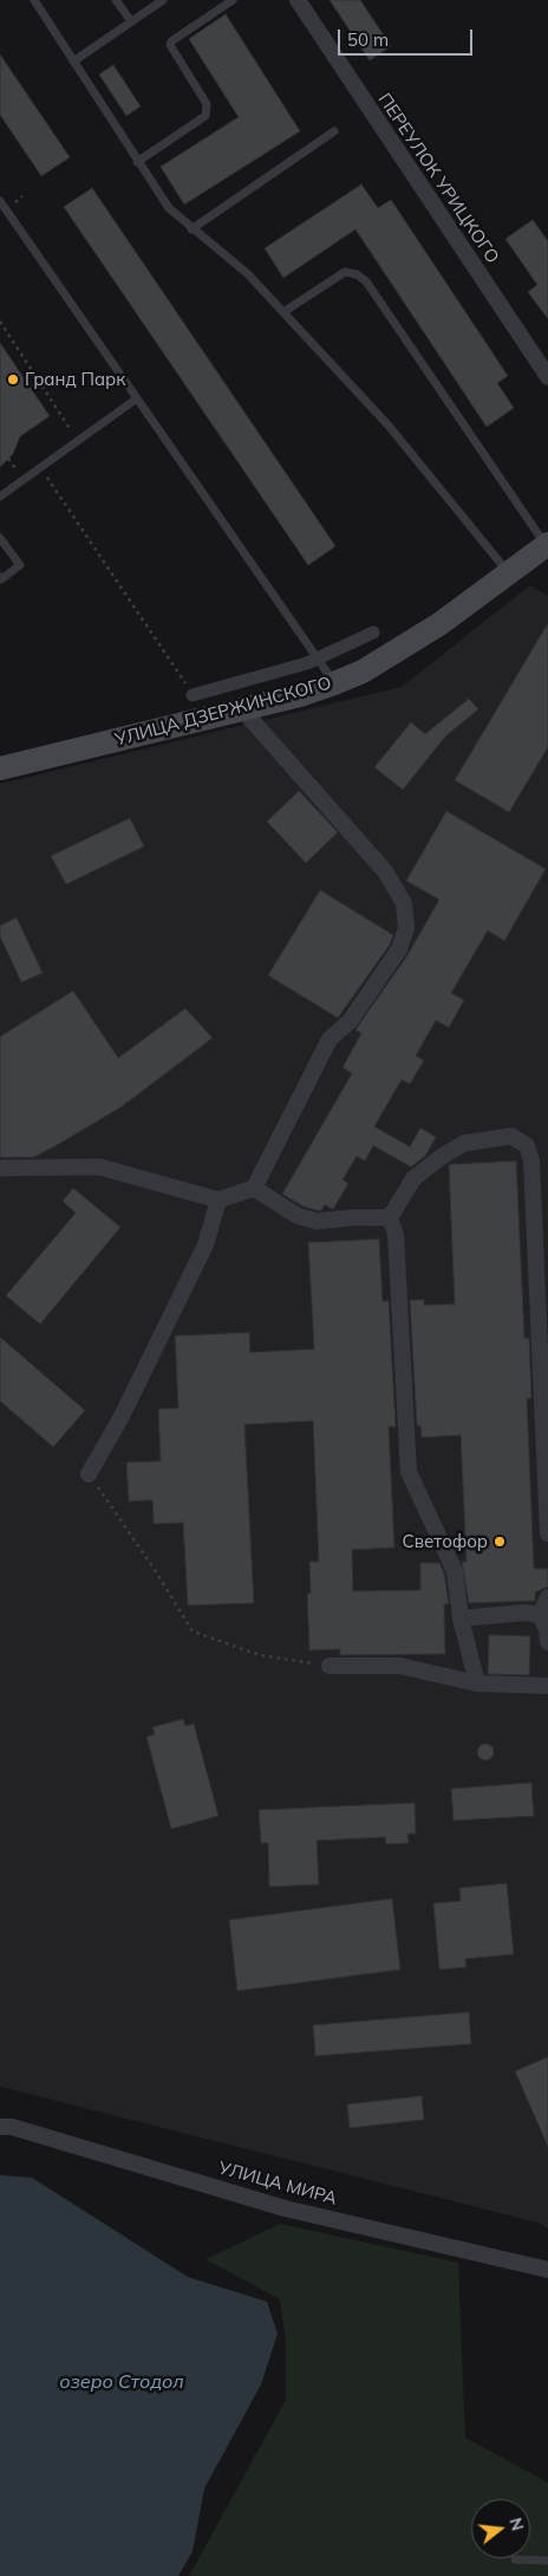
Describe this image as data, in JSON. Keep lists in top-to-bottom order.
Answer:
{
  "streets": {
    "main road": ["УЛИЦА ДЗЕРЖИНСКОГО"],
    "street": ["ПЕРЕУЛОК УРИЦКОГО", "УЛИЦА МИРА"]
  },
  "water": ["озеро Стодол"],
  "places": ["Гранд Парк", "Светофор"],
  "scale_bar": "50 m",
  "north": "right"
}
